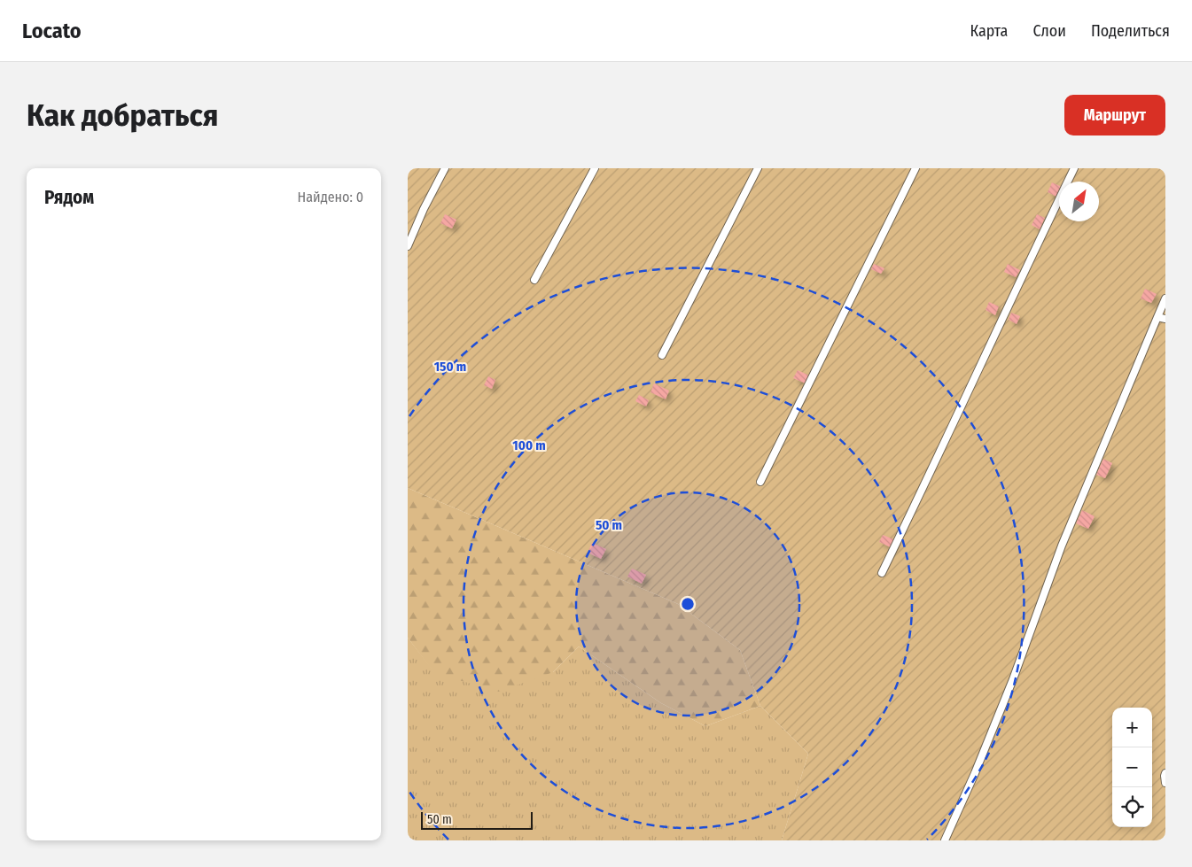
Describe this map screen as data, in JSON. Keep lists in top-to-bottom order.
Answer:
{
  "scale_bar": "50 m",
  "north": "top right",
  "page": {
    "header": "Locato",
    "nav": ["Карта", "Слои", "Поделиться"],
    "buttons": "Маршрут",
    "title": "Как добраться",
    "heading": ["Рядом", "Найдено: 0"],
    "map_buttons": ["+", "−"],
    "scale": "50 m"
  },
  "rings": ["150 m", "100 m", "50 m"]
}
